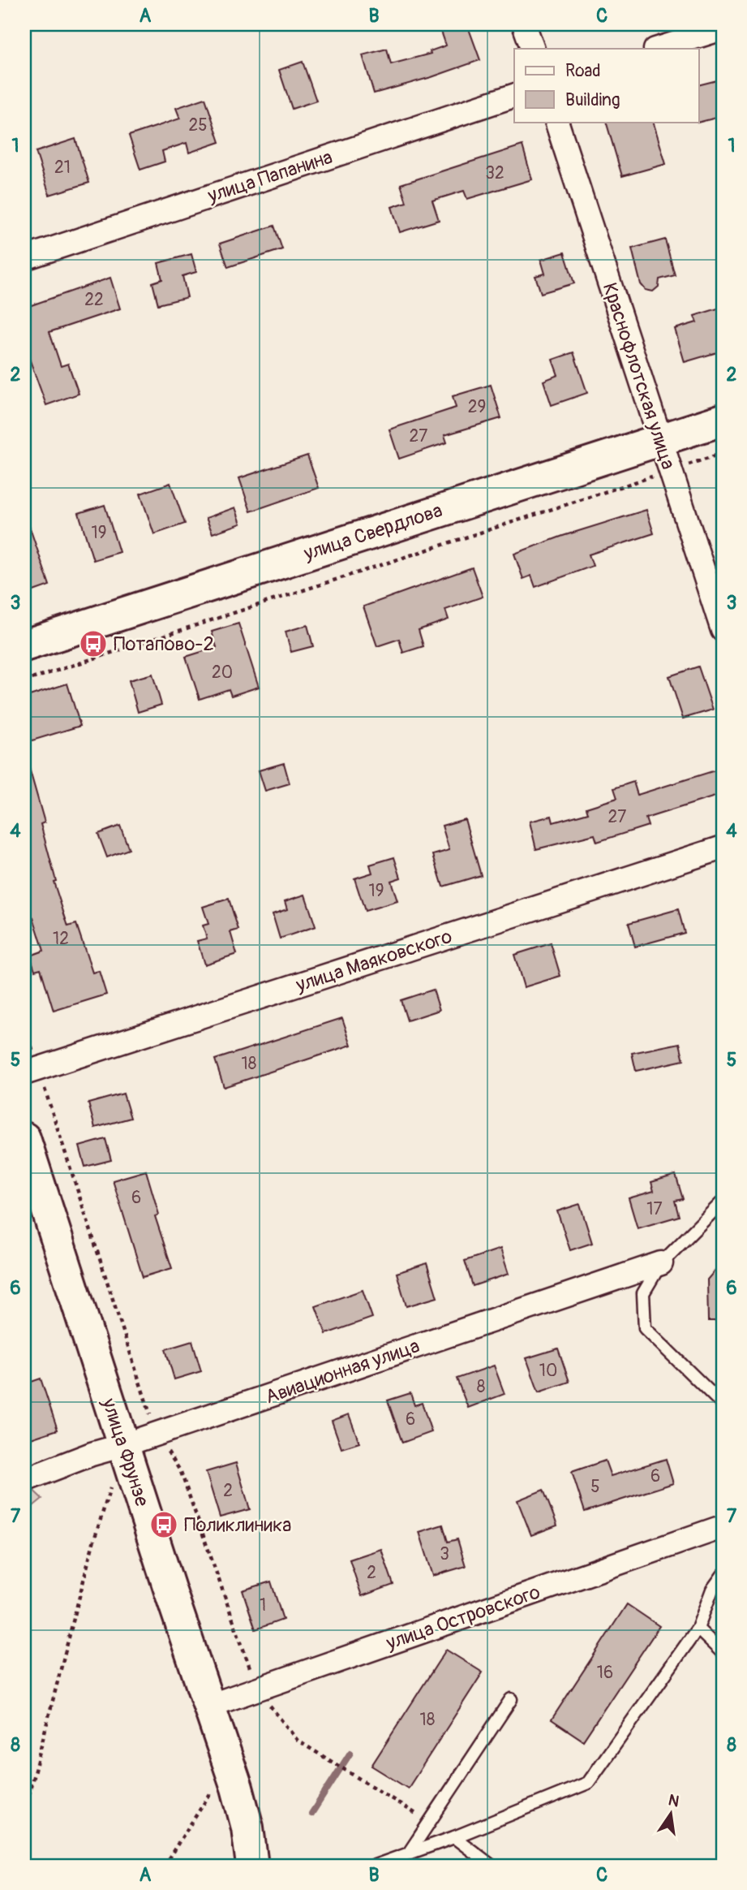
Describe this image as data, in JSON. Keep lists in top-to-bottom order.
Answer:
{
  "streets": {
    "main road": ["улица Свердлова", "улица Фрунзе"],
    "street": [
      "улица Папанина",
      "Краснофлотская улица",
      "улица Маяковского",
      "Авиационная улица",
      "улица Островского"
    ]
  },
  "crossings": [
    ["Краснофлотская улица", "улица Свердлова"],
    ["Авиационная улица", "улица Фрунзе"],
    ["улица Фрунзе", "улица Островского"]
  ],
  "places": {
    "bus stop": ["Потапово-2", "Поликлиника"]
  },
  "house_numbers": [
    "25",
    "21",
    "32",
    "22",
    "29",
    "27",
    "19",
    "20",
    "27",
    "19",
    "12",
    "18",
    "6",
    "17",
    "10",
    "8",
    "6",
    "6",
    "5",
    "2",
    "3",
    "2",
    "1",
    "16",
    "18"
  ],
  "legend": ["Road", "Building"],
  "north": "top",
  "grid": {
    "columns": ["A", "B", "C"],
    "rows": [
      "1",
      "2",
      "3",
      "4",
      "5",
      "6",
      "7",
      "8"
    ]
  }
}
